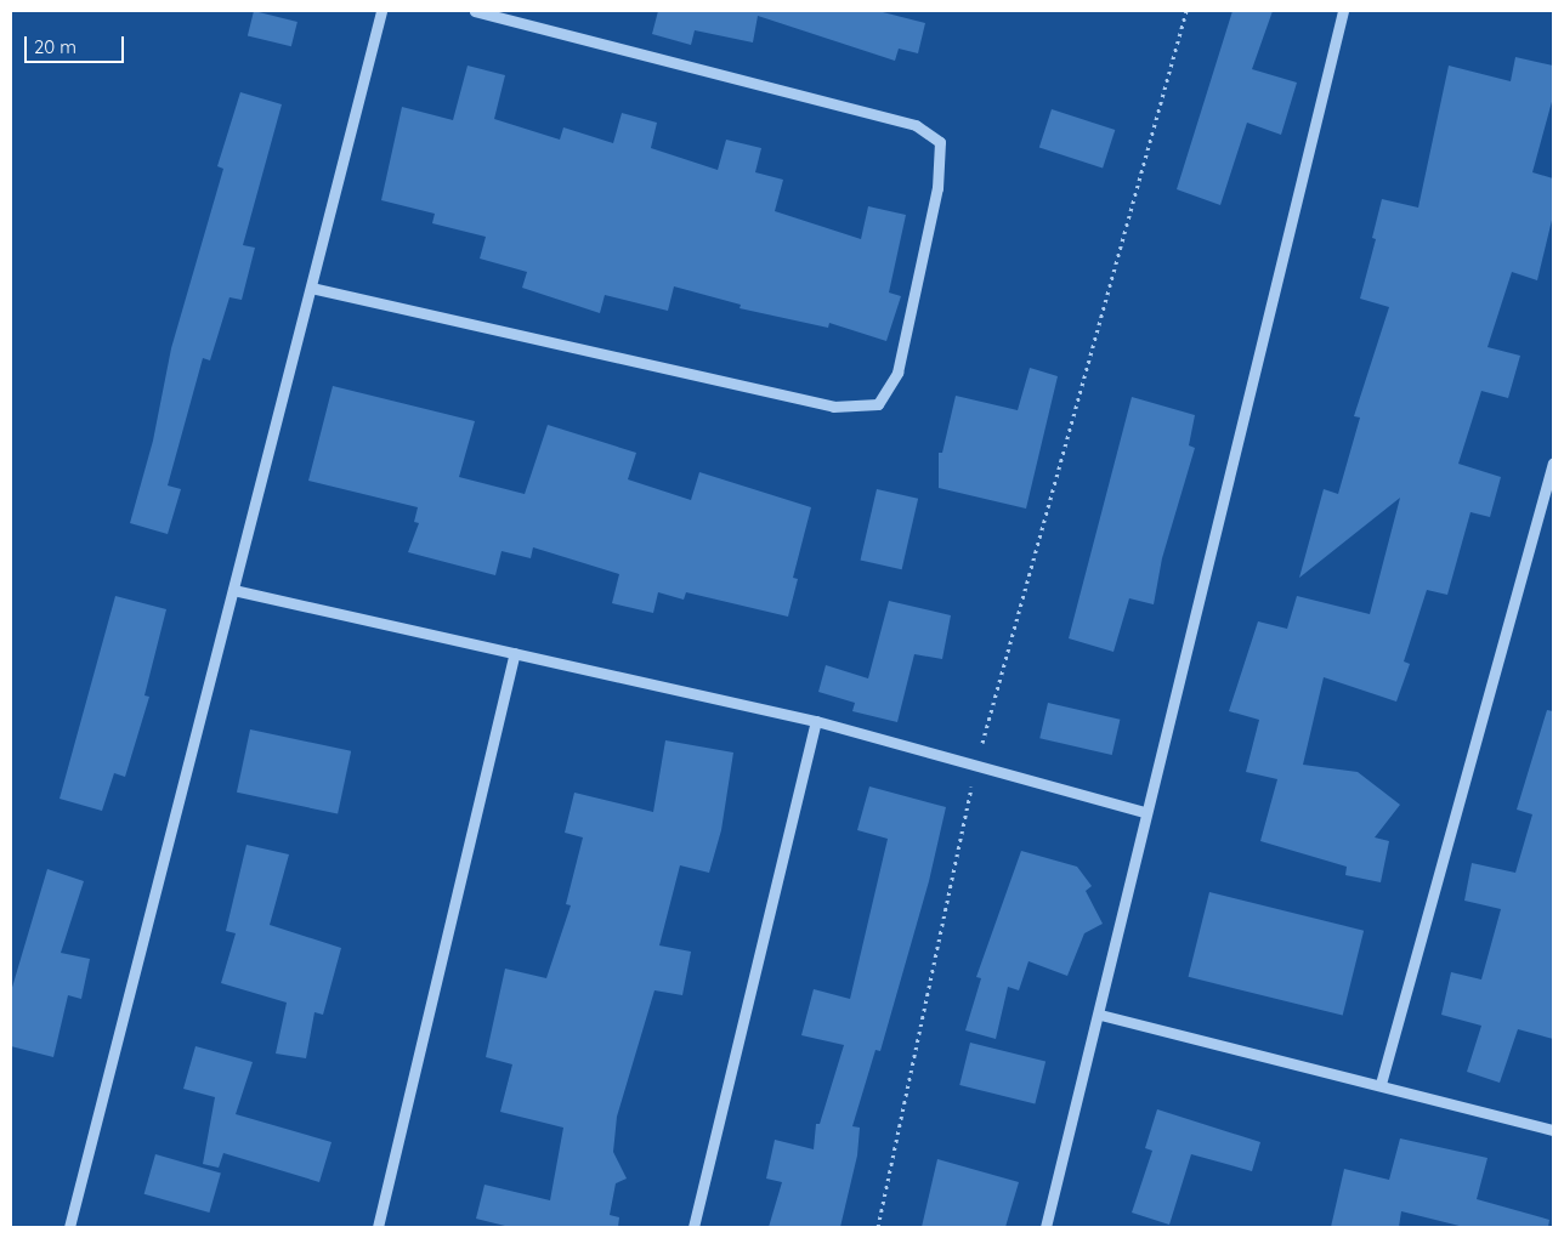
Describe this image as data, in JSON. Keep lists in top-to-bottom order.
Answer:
{
  "scale_bar": "20 m"
}
